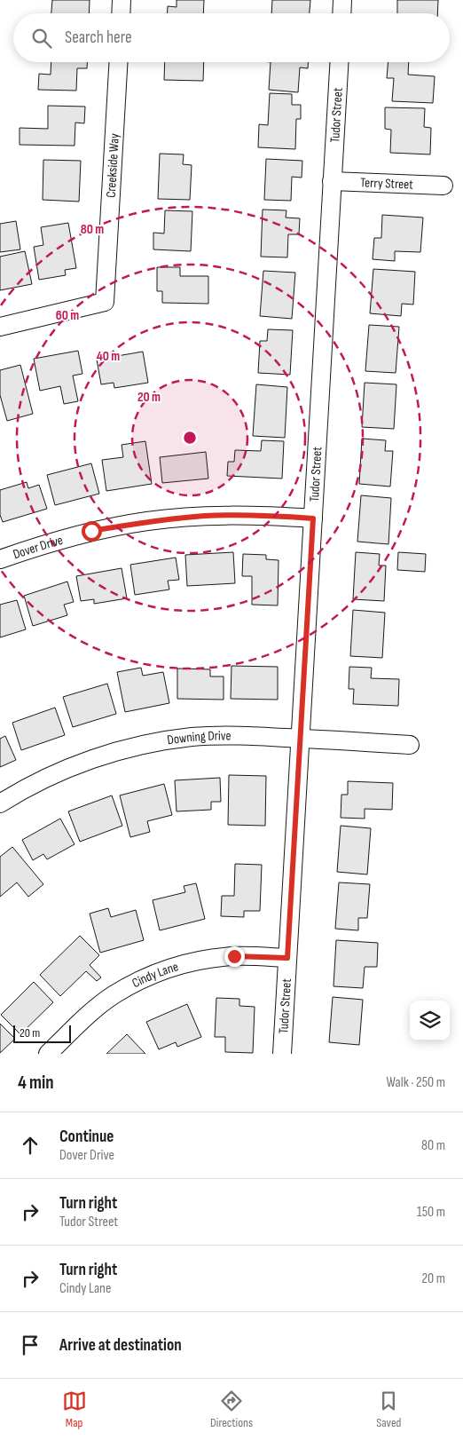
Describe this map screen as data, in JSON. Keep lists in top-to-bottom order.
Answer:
{
  "streets": {
    "street": [
      "Tudor Street",
      "Creekside Way",
      "Terry Street",
      "Dover Drive",
      "Downing Drive",
      "Cindy Lane"
    ]
  },
  "crossings": [
    ["Tudor Street", "Terry Street"],
    ["Tudor Street", "Dover Drive"],
    ["Tudor Street", "Downing Drive"],
    ["Tudor Street", "Cindy Lane"]
  ],
  "scale_bar": "20 m",
  "page": {
    "search": "Search here",
    "scale": "20 m",
    "heading": ["4 min", "Walk · 250 m"],
    "list": [
      ["Continue", "Dover Drive", "80 m"],
      ["Turn right", "Tudor Street", "150 m"],
      ["Turn right", "Cindy Lane", "20 m"],
      "Arrive at destination"
    ],
    "nav": ["Map", "Directions", "Saved"]
  },
  "rings": [
    "80 m",
    "60 m",
    "40 m",
    "20 m"
  ]
}
